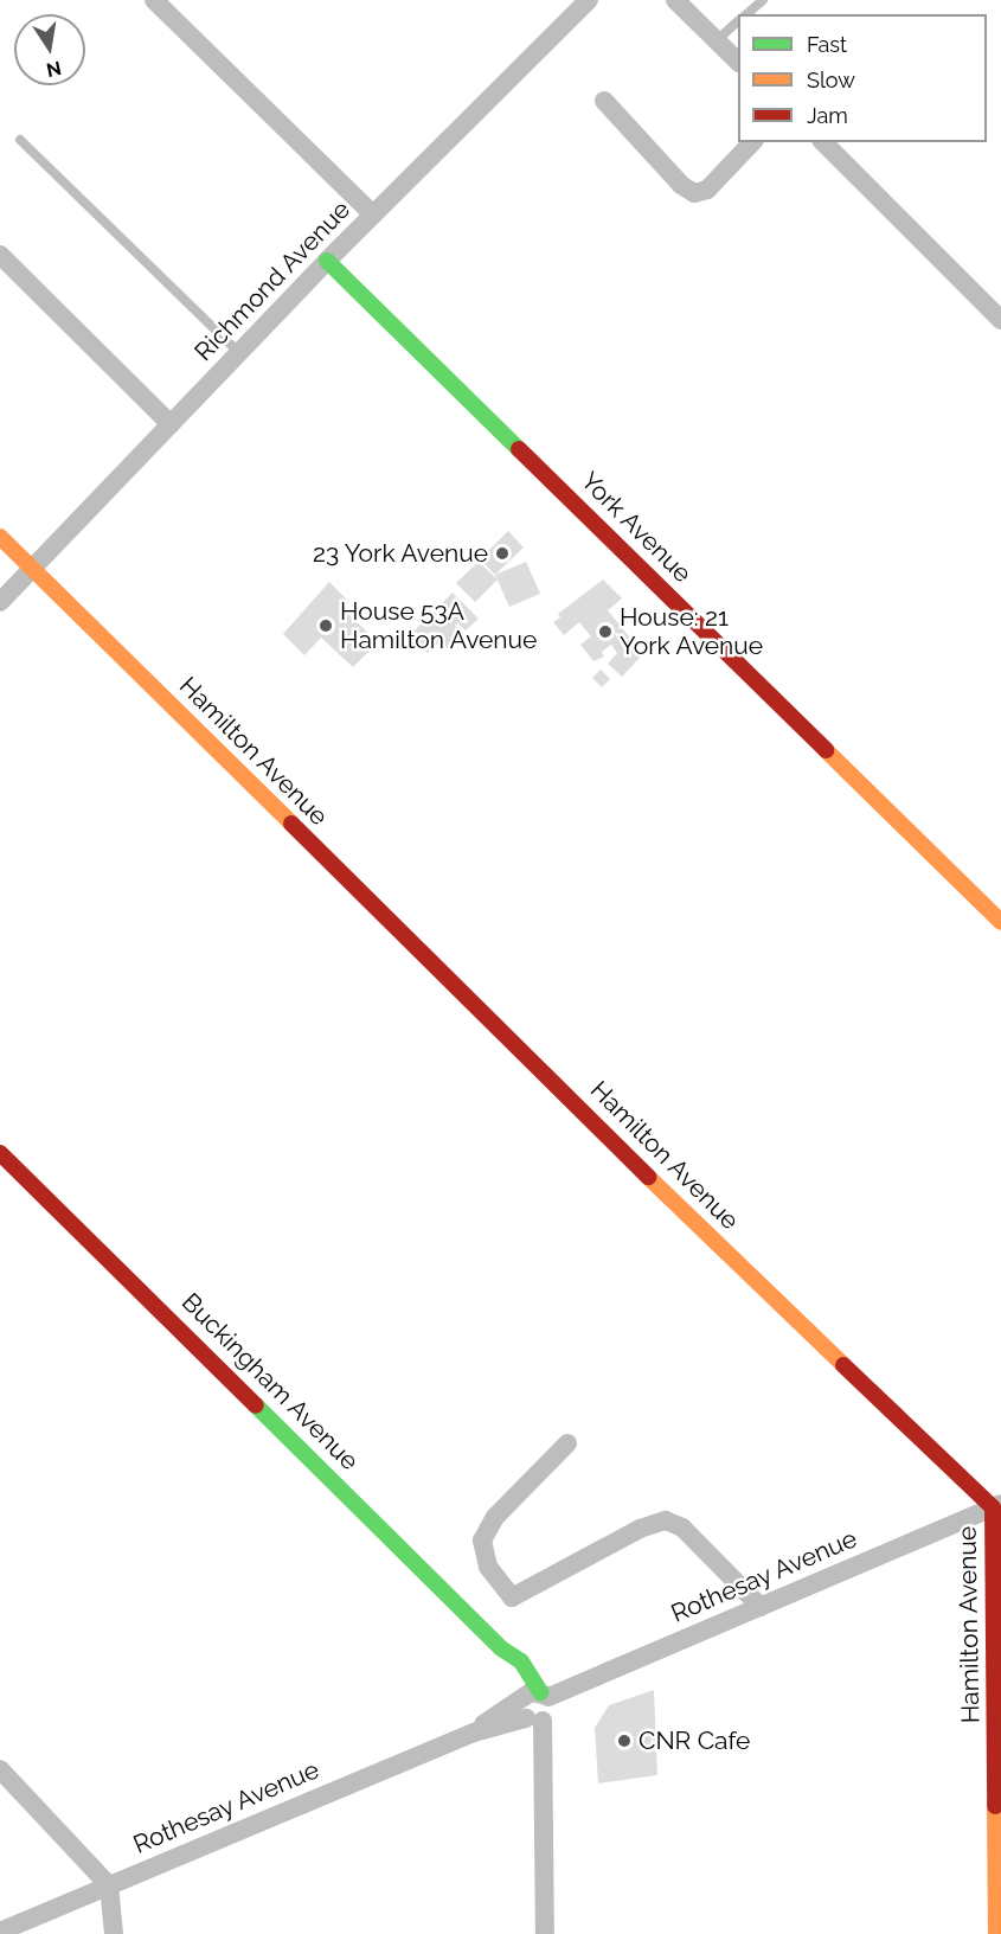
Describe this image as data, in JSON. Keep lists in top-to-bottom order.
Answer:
{
  "streets": {
    "street": [
      "Richmond Avenue",
      "York Avenue",
      "Hamilton Avenue",
      "Buckingham Avenue",
      "Rothesay Avenue"
    ]
  },
  "crossings": [
    ["Richmond Avenue", "York Avenue"],
    ["Richmond Avenue", "Hamilton Avenue"],
    ["Hamilton Avenue", "Rothesay Avenue"],
    ["Buckingham Avenue", "Rothesay Avenue"]
  ],
  "places": [
    "23 York Avenue",
    "House 53A Hamilton Avenue",
    "House: 21 York Avenue",
    "CNR Cafe"
  ],
  "legend": ["Fast", "Slow", "Jam"],
  "north": "bottom"
}
